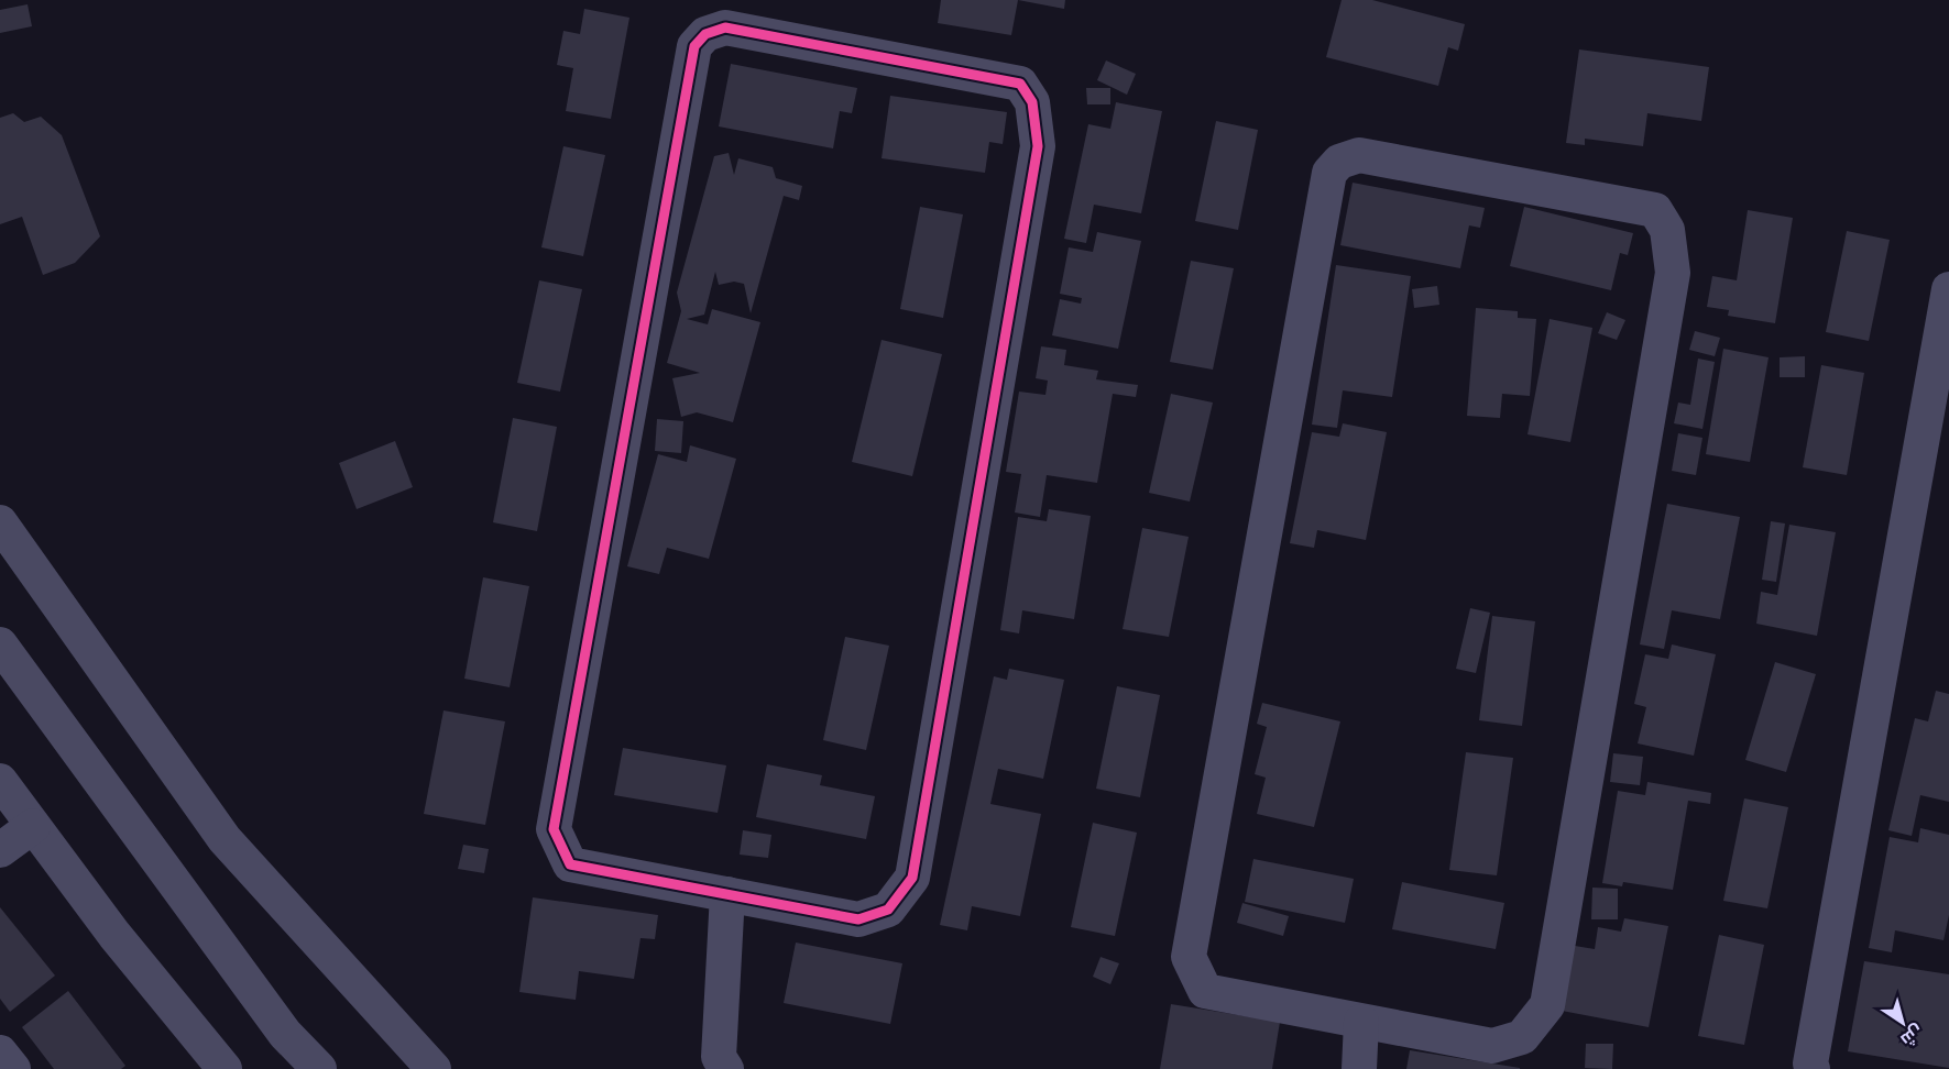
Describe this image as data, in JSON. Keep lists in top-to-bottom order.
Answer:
{
  "north": "bottom right"
}
